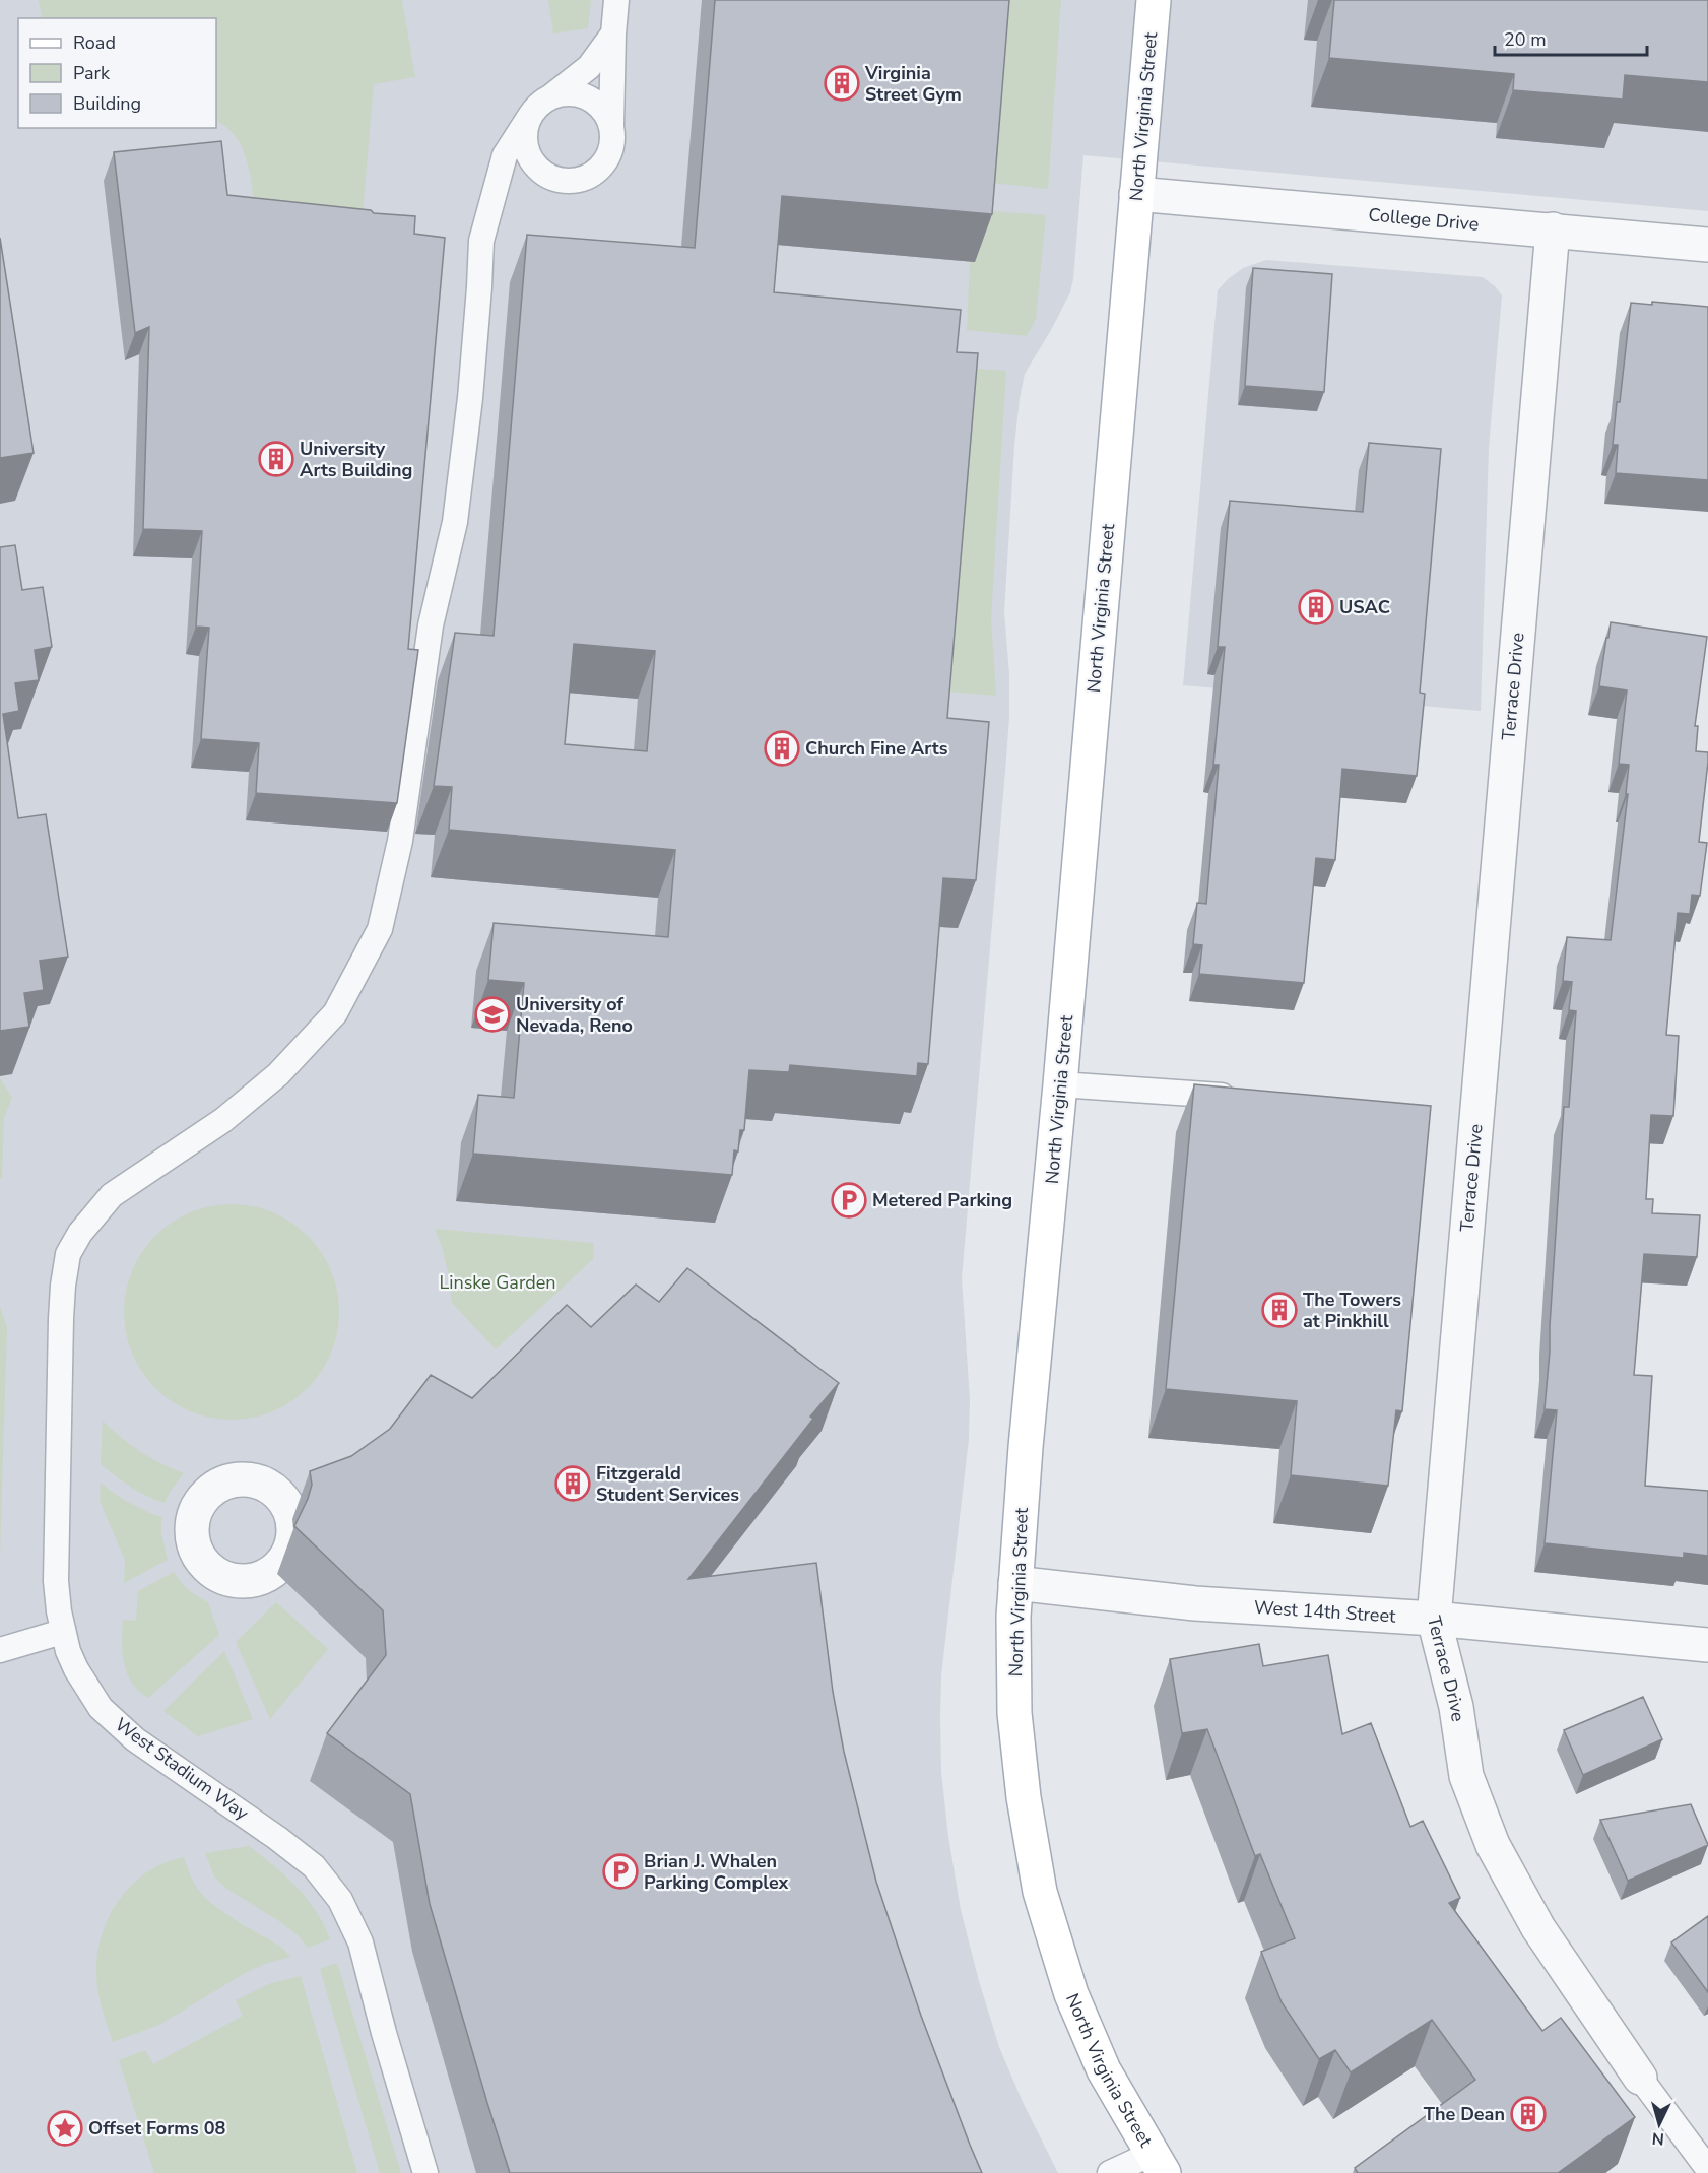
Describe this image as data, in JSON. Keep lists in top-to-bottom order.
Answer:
{
  "streets": {
    "main road": ["North Virginia Street"],
    "street": ["College Drive", "Terrace Drive", "West 14th Street"],
    "lane": ["West Stadium Way"]
  },
  "crossings": [
    ["North Virginia Street", "College Drive"],
    ["North Virginia Street", "West 14th Street"],
    ["College Drive", "Terrace Drive"],
    ["Terrace Drive", "West 14th Street"]
  ],
  "parks": ["Linske Garden"],
  "places": {
    "building": [
      "Virginia Street Gym",
      "University Arts Building",
      "USAC",
      "Church Fine Arts",
      "The Towers at Pinkhill",
      "Fitzgerald Student Services",
      "The Dean"
    ],
    "school or university": ["University of Nevada, Reno"],
    "parking": ["Metered Parking", "Brian J. Whalen Parking Complex"],
    "place": ["Offset Forms 08"]
  },
  "legend": ["Road", "Park", "Building"],
  "scale_bar": "20 m",
  "north": "bottom"
}
